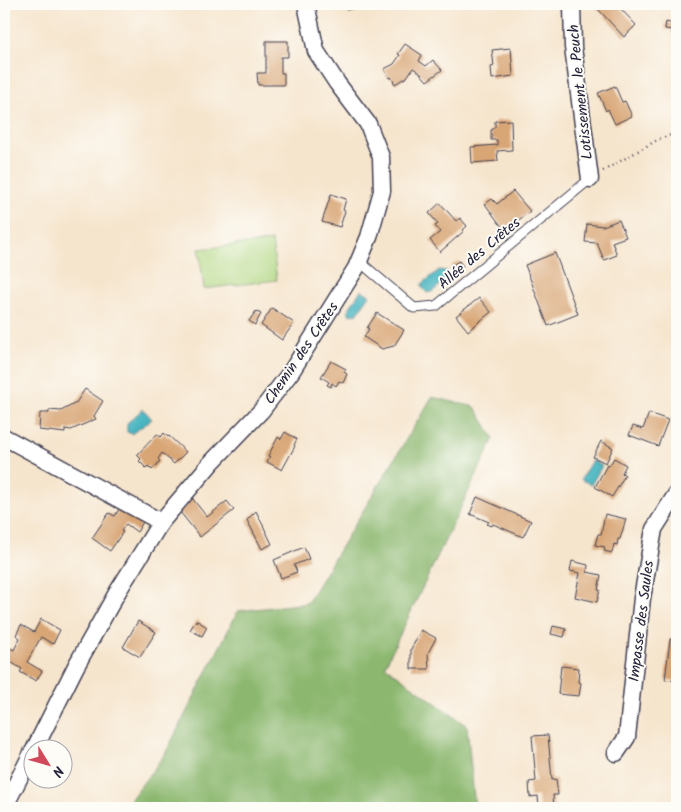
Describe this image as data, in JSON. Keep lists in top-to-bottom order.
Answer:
{
  "streets": {
    "street": ["Lotissement le Peuch", "Chemin des Crêtes", "Impasse des Saules"],
    "lane": ["Allée des Crêtes"]
  },
  "crossings": [
    ["Lotissement le Peuch", "Allée des Crêtes"],
    ["Allée des Crêtes", "Chemin des Crêtes"]
  ],
  "north": "bottom right"
}
